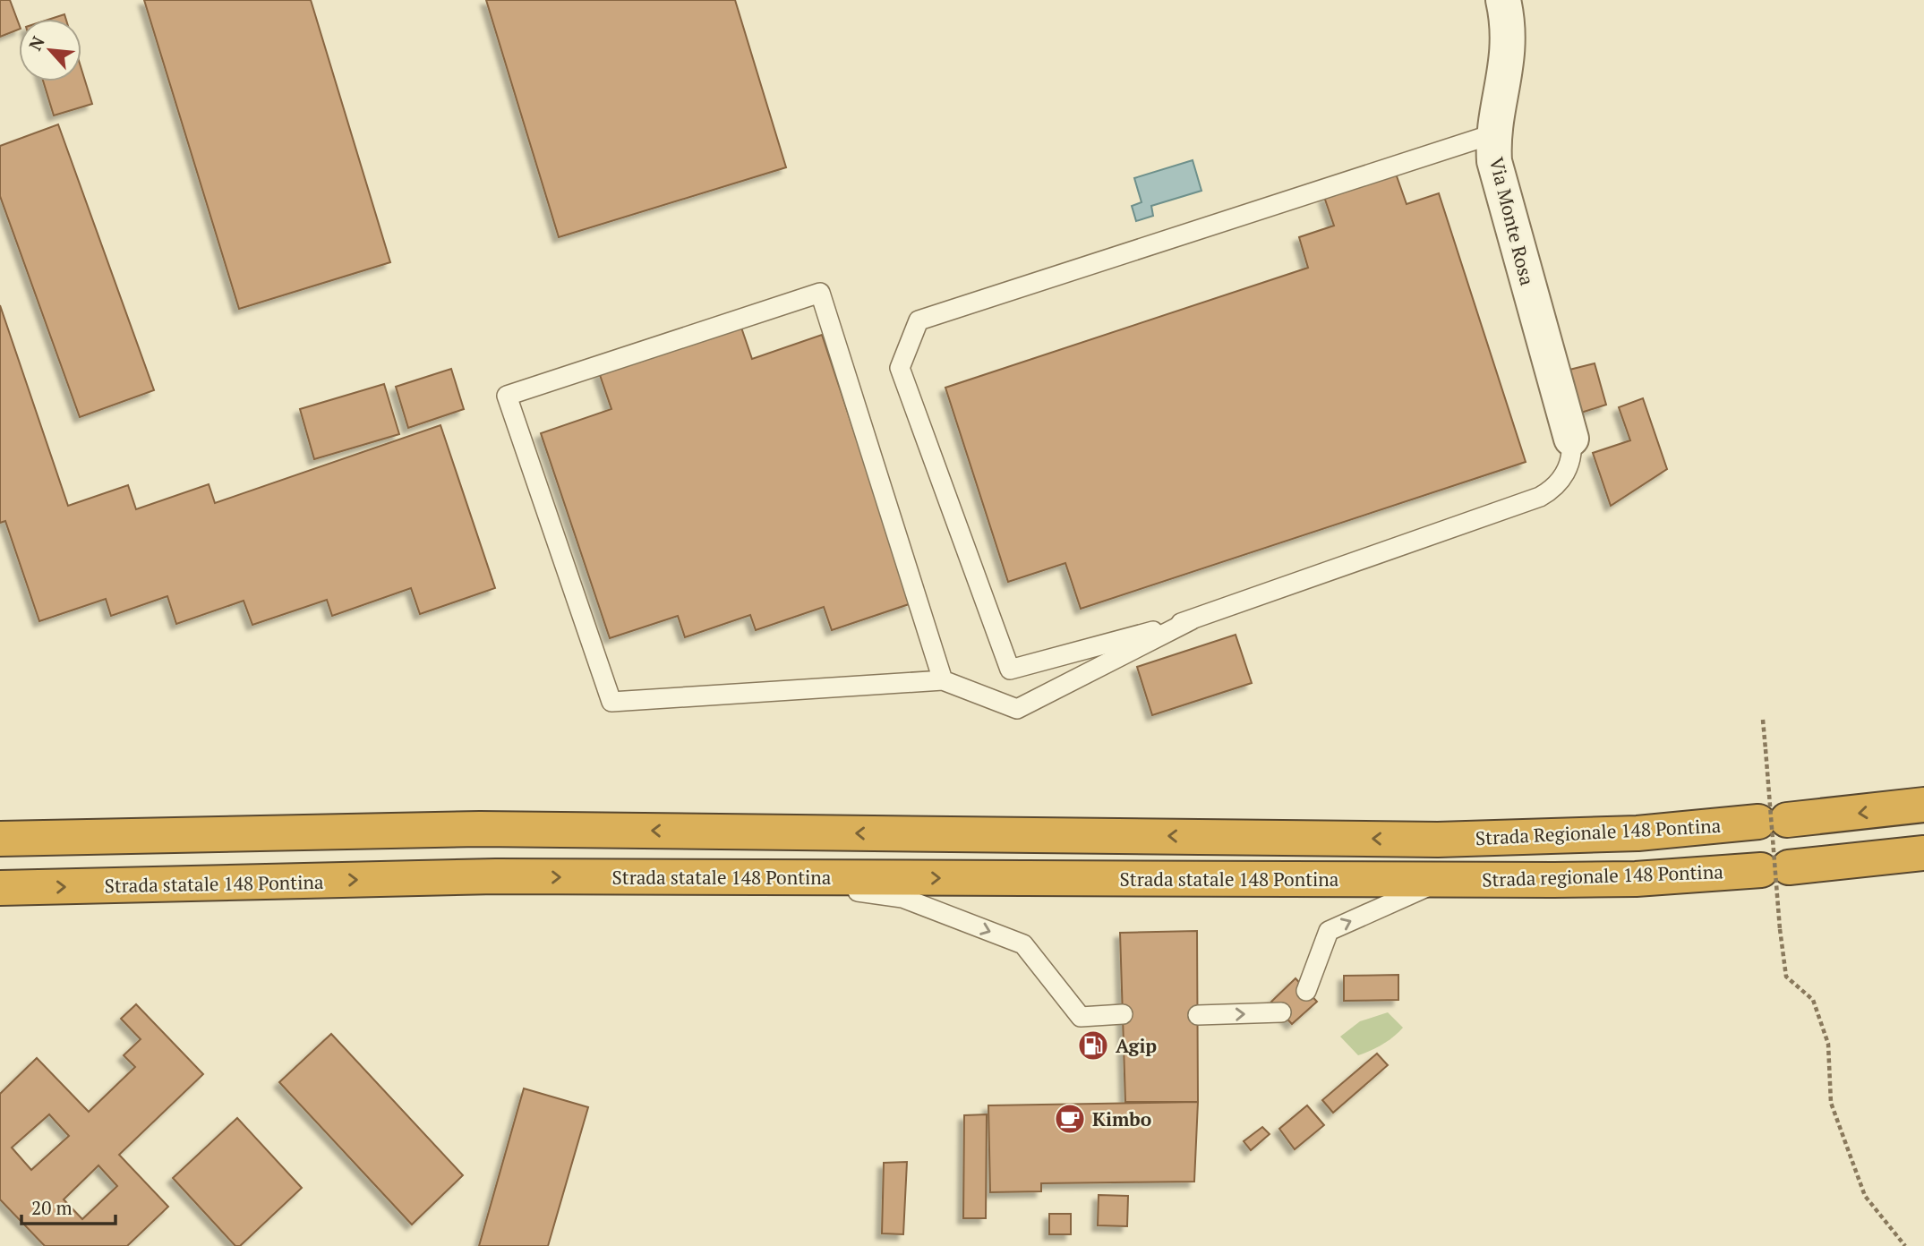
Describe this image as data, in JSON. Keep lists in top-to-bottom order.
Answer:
{
  "streets": {
    "highway": ["Strada Regionale 148 Pontina", "Strada regionale 148 Pontina", "Strada statale 148 Pontina"],
    "street": ["Via Monte Rosa"]
  },
  "crossings": [
    ["Strada regionale 148 Pontina", "Strada statale 148 Pontina"]
  ],
  "one_way": ["Strada Regionale 148 Pontina", "Strada statale 148 Pontina"],
  "places": {
    "fuel station": ["Agip"],
    "cafe": ["Kimbo"]
  },
  "scale_bar": "20 m",
  "north": "top left"
}
